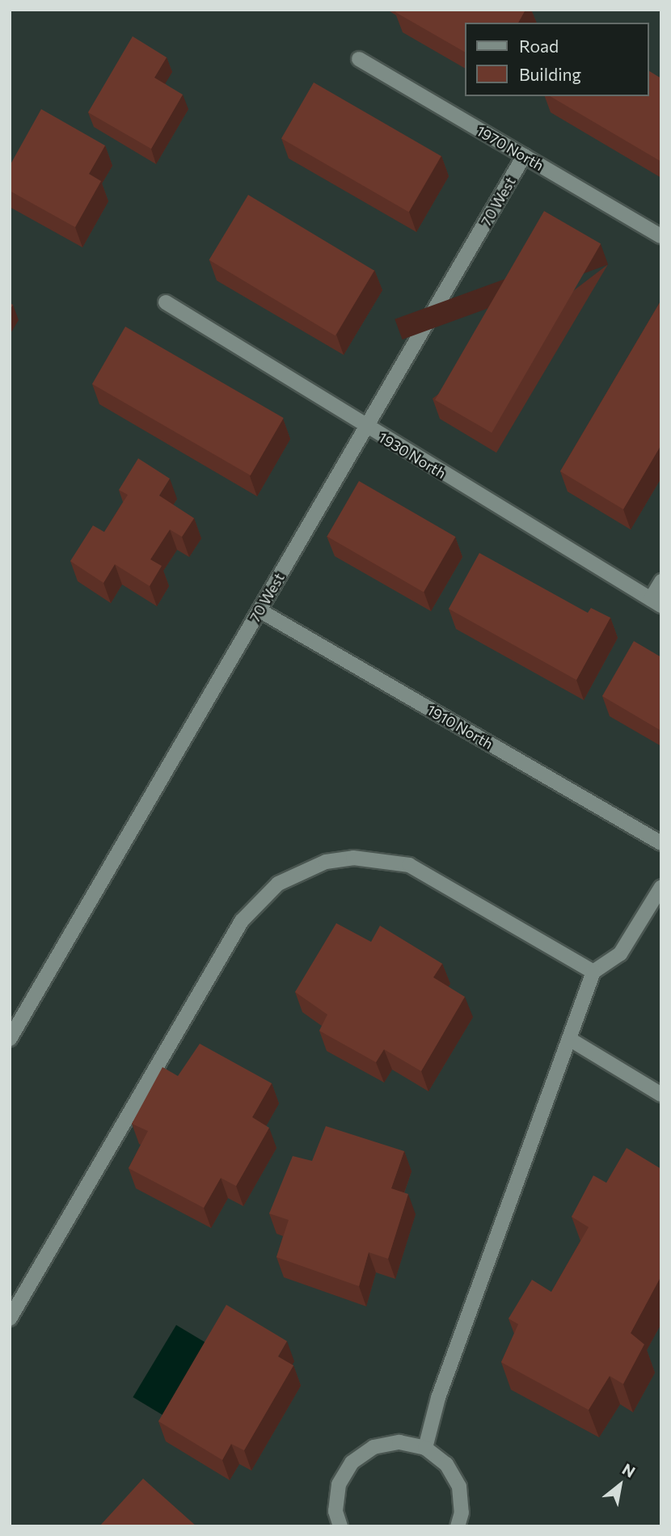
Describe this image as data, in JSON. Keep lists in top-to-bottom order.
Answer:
{
  "streets": {
    "street": [
      "1970 North",
      "70 West",
      "1930 North",
      "1910 North"
    ]
  },
  "crossings": [
    ["1970 North", "70 West"],
    ["70 West", "1930 North"],
    ["70 West", "1910 North"]
  ],
  "legend": ["Road", "Building"],
  "north": "top right"
}
